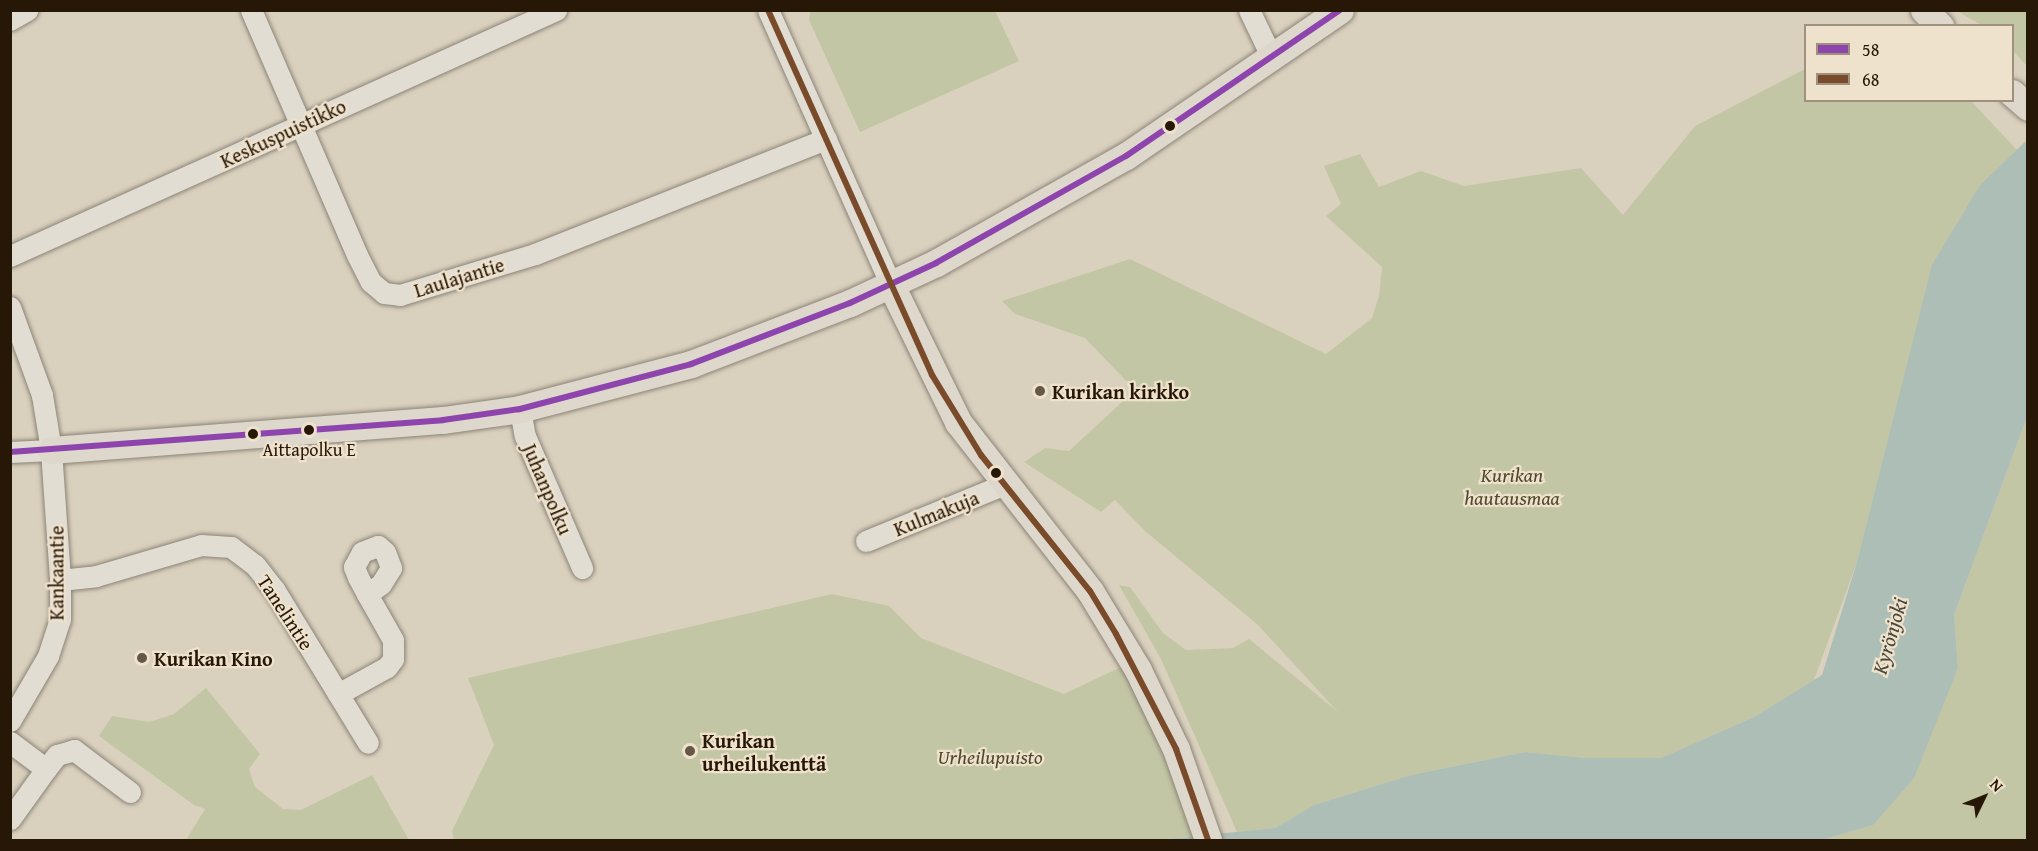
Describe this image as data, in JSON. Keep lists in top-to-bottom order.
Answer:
{
  "streets": {
    "street": [
      "Keskuspuistikko",
      "Laulajantie",
      "Juhanpolku",
      "Kulmakuja",
      "Kankaantie",
      "Tanelintie"
    ]
  },
  "crossings": [
    ["Keskuspuistikko", "Laulajantie"],
    ["Kankaantie", "Tanelintie"]
  ],
  "water": ["Kyrönjoki"],
  "parks": ["Kurikan hautausmaa", "Urheilupuisto"],
  "places": [
    "Kurikan kirkko",
    "Aittapolku E",
    "Kurikan Kino",
    "Kurikan urheilukenttä"
  ],
  "lines": ["transit line 58", "transit line 68"],
  "legend": ["58", "68"],
  "north": "top right"
}
